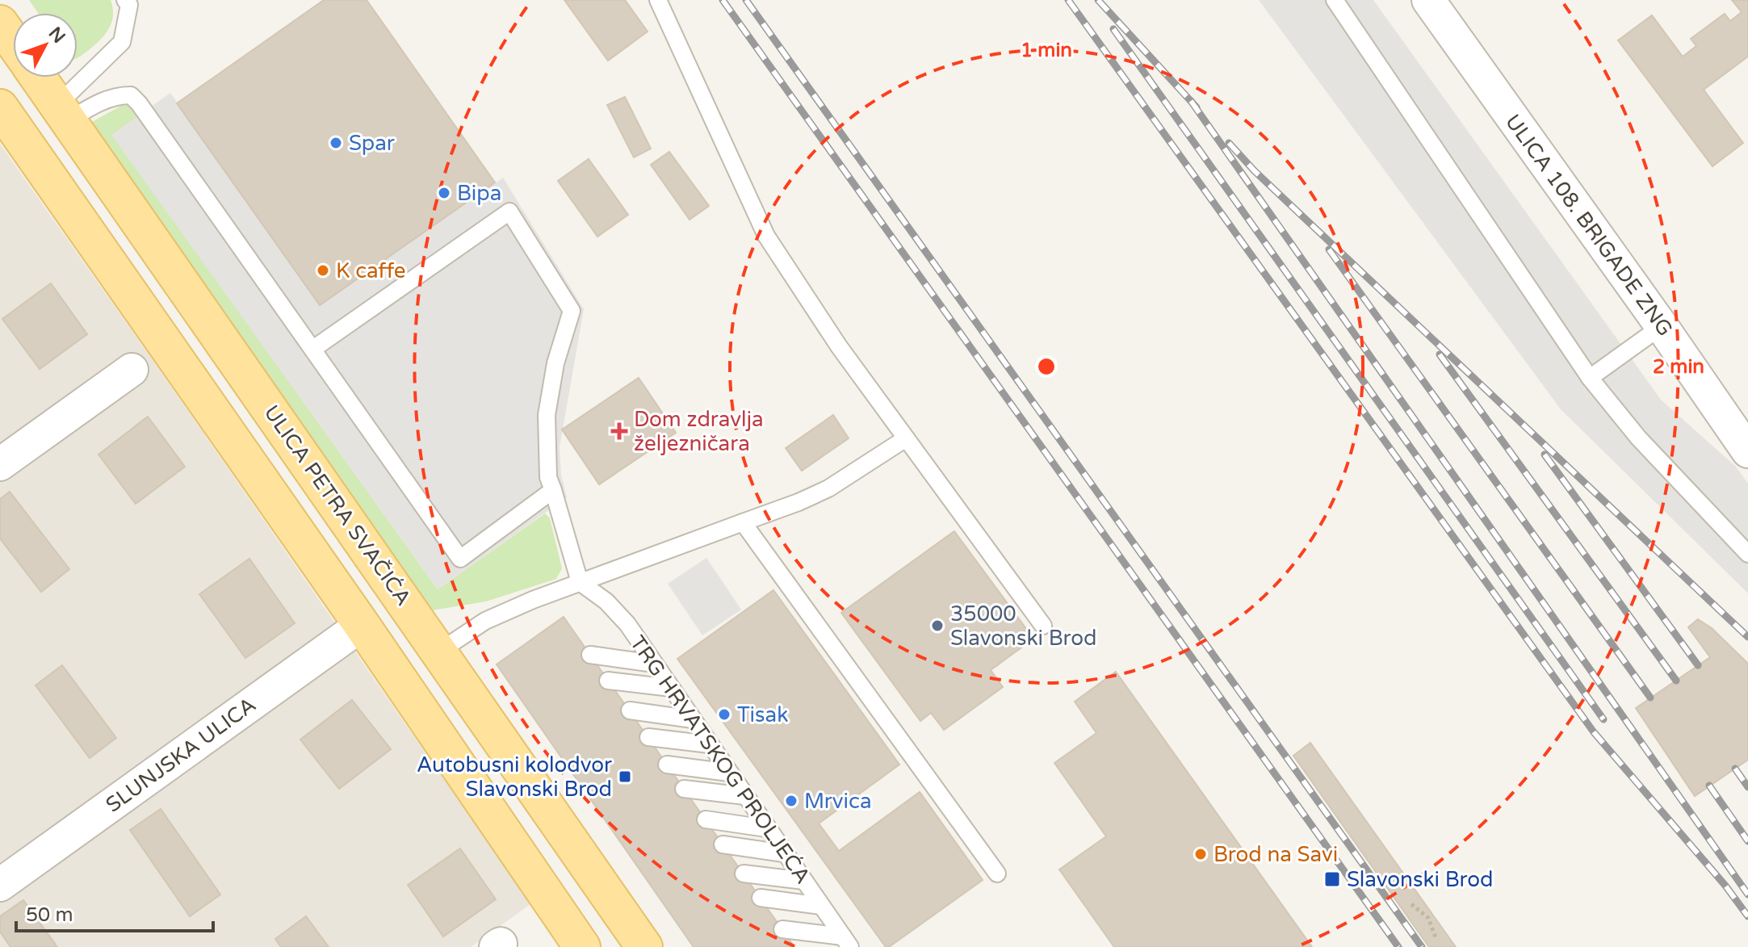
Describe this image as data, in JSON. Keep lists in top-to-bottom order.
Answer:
{
  "streets": {
    "main road": ["ULICA PETRA SVAČIĆA"],
    "street": ["ULICA 108. BRIGADE ZNG", "SLUNJSKA ULICA"],
    "lane": ["TRG HRVATSKOG PROLJEĆA"]
  },
  "places": {
    "other": [
      "Spar",
      "Bipa",
      "K caffe",
      "35000 Slavonski Brod",
      "Tisak",
      "Mrvica",
      "Brod na Savi"
    ],
    "health": ["Dom zdravlja željezničara"],
    "transit": ["Autobusni kolodvor Slavonski Brod", "Slavonski Brod"]
  },
  "scale_bar": "50 m",
  "north": "top right",
  "rings": ["1 min", "2 min"]
}
